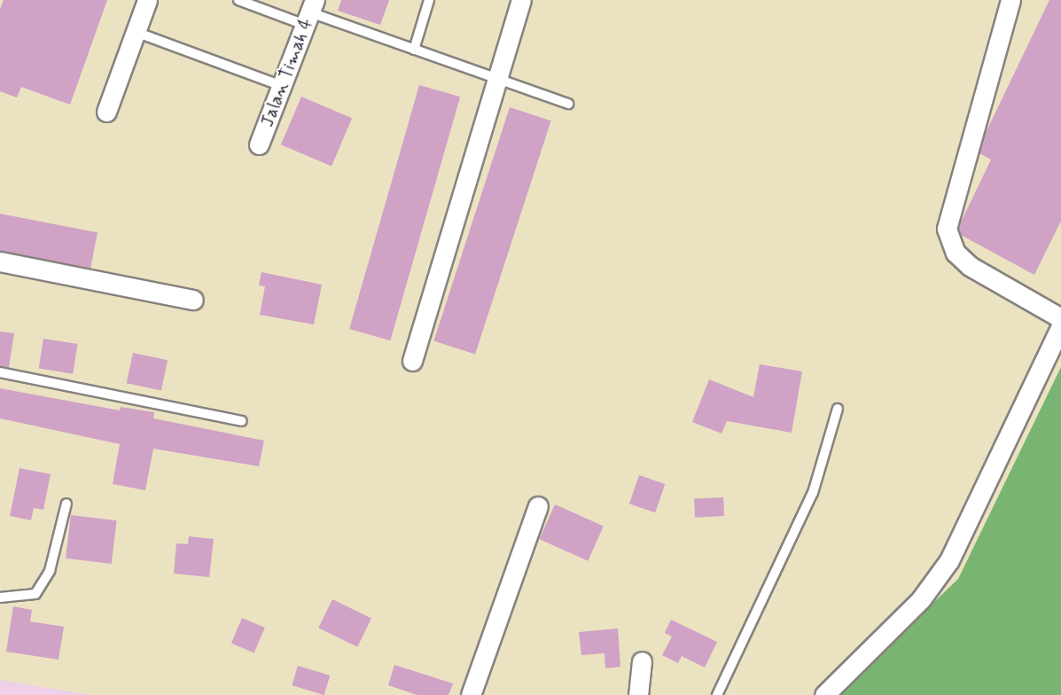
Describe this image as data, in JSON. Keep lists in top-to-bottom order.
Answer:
{
  "streets": {
    "street": ["Jalan Timah 4"]
  }
}
